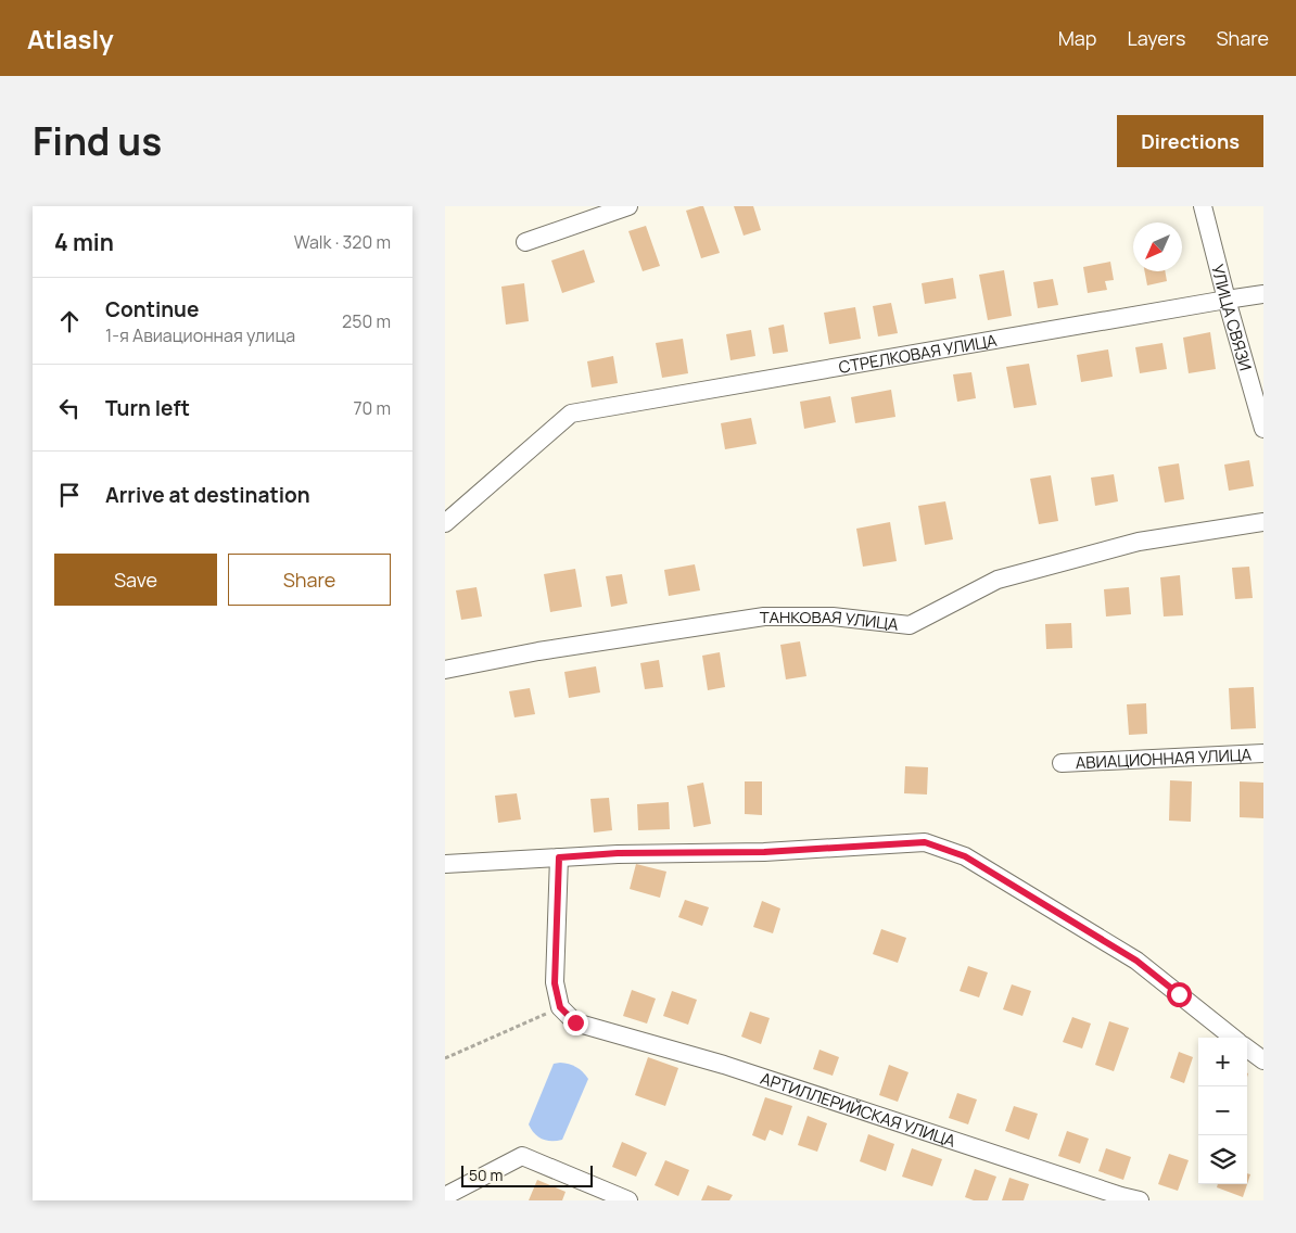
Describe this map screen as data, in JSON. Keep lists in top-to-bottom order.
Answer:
{
  "streets": {
    "street": [
      "УЛИЦА СВЯЗИ",
      "СТРЕЛКОВАЯ УЛИЦА",
      "ТАНКОВАЯ УЛИЦА",
      "АВИАЦИОННАЯ УЛИЦА",
      "АРТИЛЛЕРИЙСКАЯ УЛИЦА"
    ]
  },
  "crossings": [
    ["УЛИЦА СВЯЗИ", "СТРЕЛКОВАЯ УЛИЦА"]
  ],
  "scale_bar": "50 m",
  "north": "bottom left",
  "page": {
    "header": "Atlasly",
    "nav": ["Map", "Layers", "Share"],
    "title": "Find us",
    "buttons": [
      "Directions",
      ["Save", "Share"]
    ],
    "heading": ["4 min", "Walk · 320 m"],
    "list": [
      ["Continue", "1-я Авиационная улица", "250 m"],
      ["Turn left", "70 m"],
      "Arrive at destination"
    ],
    "map_buttons": ["+", "−"],
    "scale": "50 m"
  }
}
